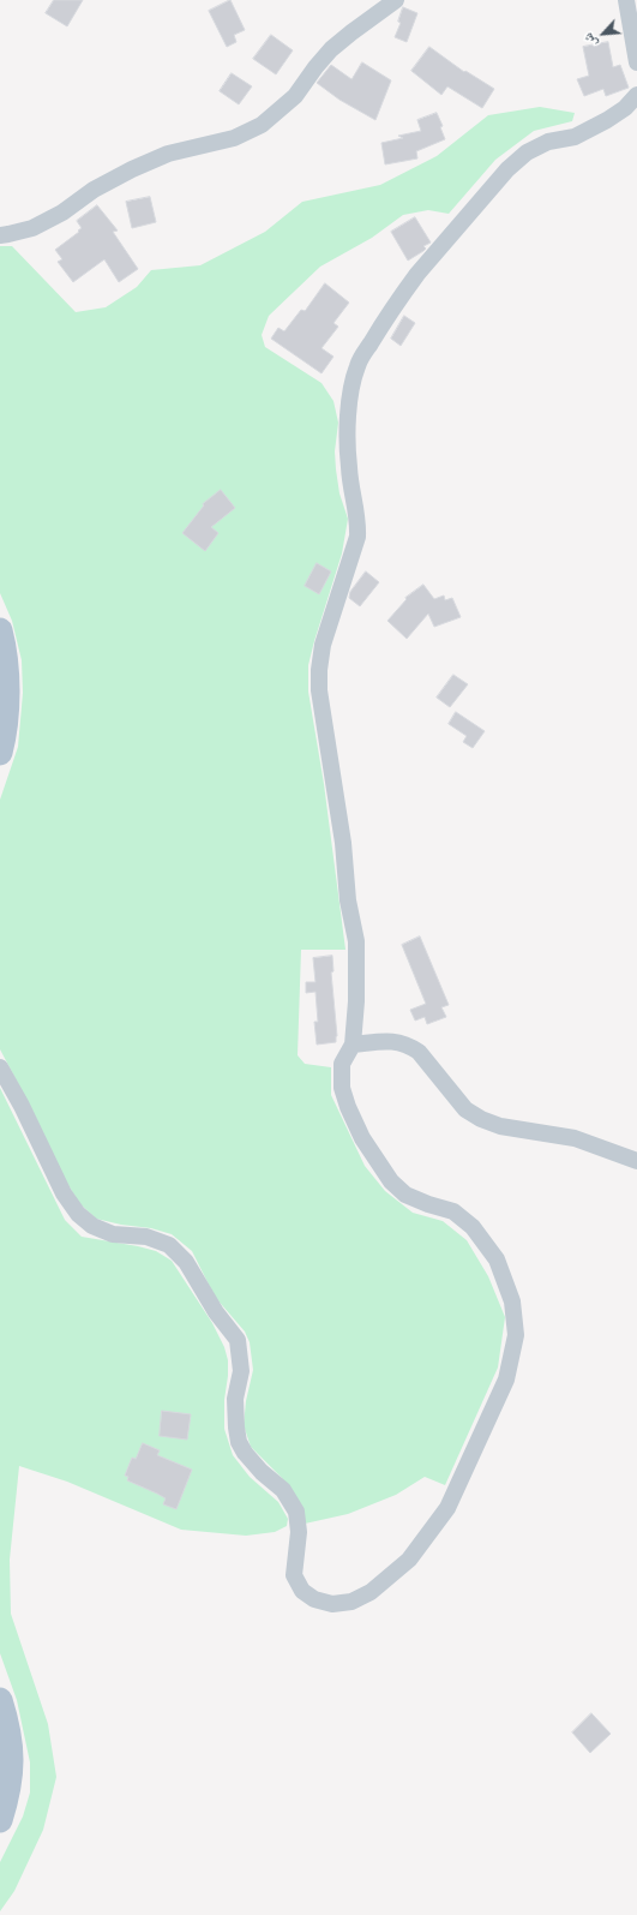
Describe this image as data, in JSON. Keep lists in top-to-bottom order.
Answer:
{
  "north": "bottom left"
}
